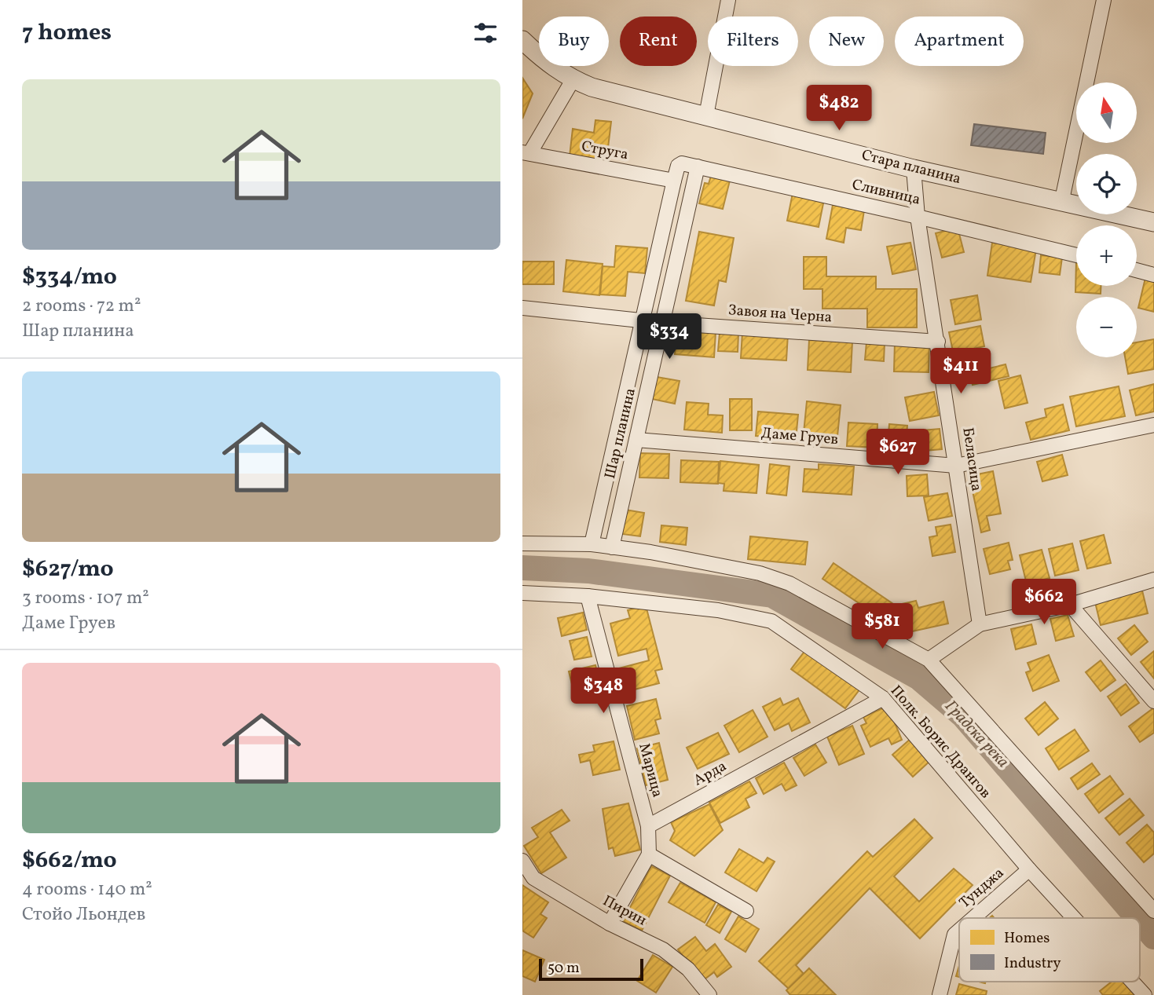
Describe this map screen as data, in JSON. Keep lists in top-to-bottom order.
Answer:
{
  "streets": {
    "street": [
      "Струга",
      "Стара планина",
      "Сливница",
      "Завоя на Черна",
      "Шар планина",
      "Даме Груев",
      "Беласица",
      "Полк. Борис Дрангов",
      "Марица",
      "Арда",
      "Тунджа",
      "Пирин"
    ]
  },
  "crossings": [
    ["Струга", "Стара планина"],
    ["Струга", "Шар планина"],
    ["Стара планина", "Беласица"],
    ["Сливница", "Шар планина"],
    ["Сливница", "Беласица"],
    ["Завоя на Черна", "Шар планина"],
    ["Завоя на Черна", "Беласица"],
    ["Шар планина", "Даме Груев"],
    ["Даме Груев", "Беласица"],
    ["Полк. Борис Дрангов", "Марица"],
    ["Полк. Борис Дрангов", "Арда"],
    ["Полк. Борис Дрангов", "Тунджа"],
    ["Марица", "Арда"]
  ],
  "water": ["Градска река"],
  "legend": ["Homes", "Industry"],
  "scale_bar": "50 m",
  "north": "top",
  "page": {
    "heading": "7 homes",
    "chip": [
      "Buy",
      "Rent",
      "Filters",
      "New",
      "Apartment"
    ],
    "list": [
      {
        "name": "$334/mo",
        "note": "2 rooms · 72 m² · Шар планина"
      },
      {
        "name": "$627/mo",
        "note": "3 rooms · 107 m² · Даме Груев"
      },
      {
        "name": "$662/mo",
        "note": "4 rooms · 140 m² · Стойо Льондев"
      }
    ],
    "map_buttons": ["+", "−"],
    "price": [
      "$482",
      "$334",
      "$411",
      "$627",
      "$662",
      "$581",
      "$348"
    ],
    "scale": "50 m"
  }
}
